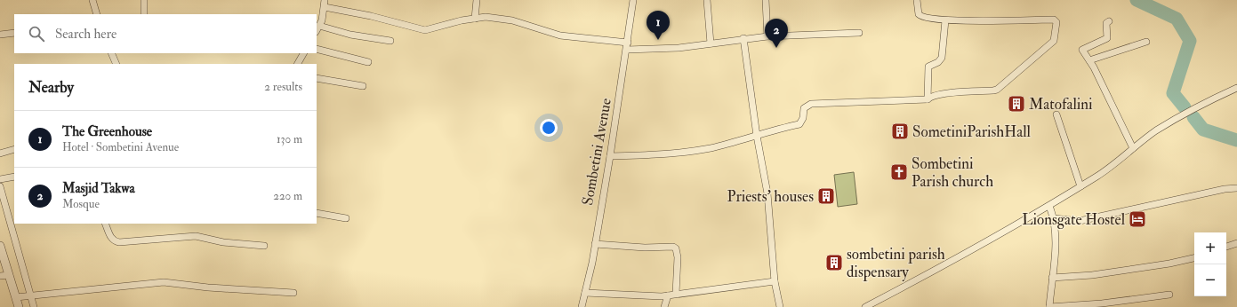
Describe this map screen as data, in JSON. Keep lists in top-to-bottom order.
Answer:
{
  "streets": {
    "street": ["Sombetini Avenue"]
  },
  "places": {
    "building": [
      "Matofalini",
      "SometiniParishHall",
      "Priests' houses",
      "sombetini parish dispensary"
    ],
    "church": ["Sombetini Parish church"],
    "hotel": ["Lionsgate Hostel"]
  },
  "page": {
    "pins": ["1", "2"],
    "search": "Search here",
    "heading": ["Nearby", "2 results"],
    "list": [
      {
        "mark": "1",
        "name": "The Greenhouse",
        "note": "Hotel · Sombetini Avenue",
        "value": "130 m"
      },
      {
        "mark": "2",
        "name": "Masjid Takwa",
        "note": "Mosque",
        "value": "220 m"
      }
    ],
    "map_buttons": ["+", "−"]
  }
}
